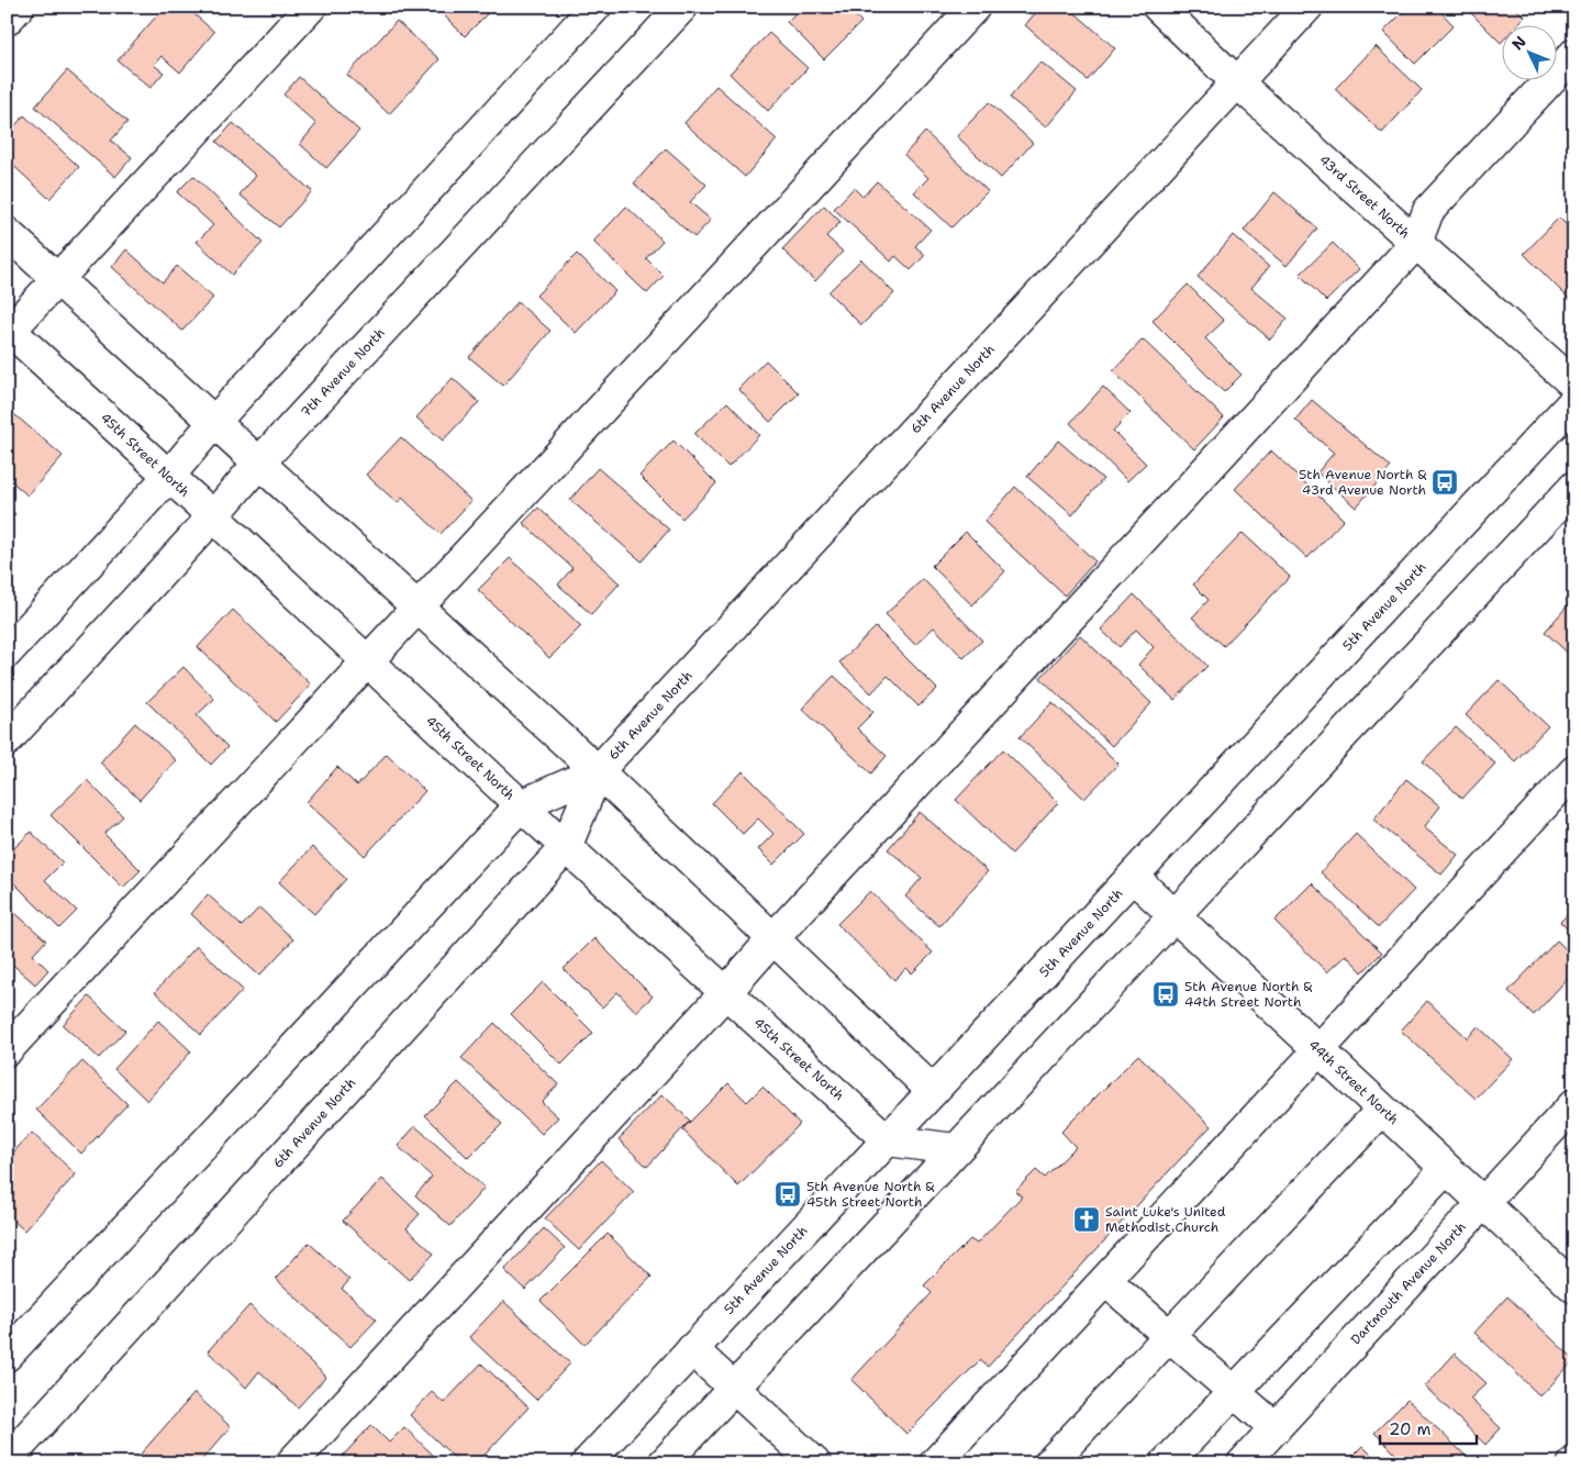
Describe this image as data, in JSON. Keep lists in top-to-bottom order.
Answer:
{
  "streets": {
    "street": [
      "43rd Street North",
      "7th Avenue North",
      "6th Avenue North",
      "45th Street North",
      "5th Avenue North",
      "44th Street North",
      "Dartmouth Avenue North"
    ]
  },
  "crossings": [
    ["43rd Street North", "6th Avenue North"],
    ["7th Avenue North", "45th Street North"],
    ["6th Avenue North", "45th Street North"],
    ["45th Street North", "5th Avenue North"],
    ["5th Avenue North", "44th Street North"],
    ["44th Street North", "Dartmouth Avenue North"]
  ],
  "places": {
    "bus stop": ["5th Avenue North & 43rd Avenue North", "5th Avenue North & 44th Street North", "5th Avenue North & 45th Street North"],
    "church": ["Saint Luke's United Methodist Church"]
  },
  "scale_bar": "20 m",
  "north": "top left"
}
